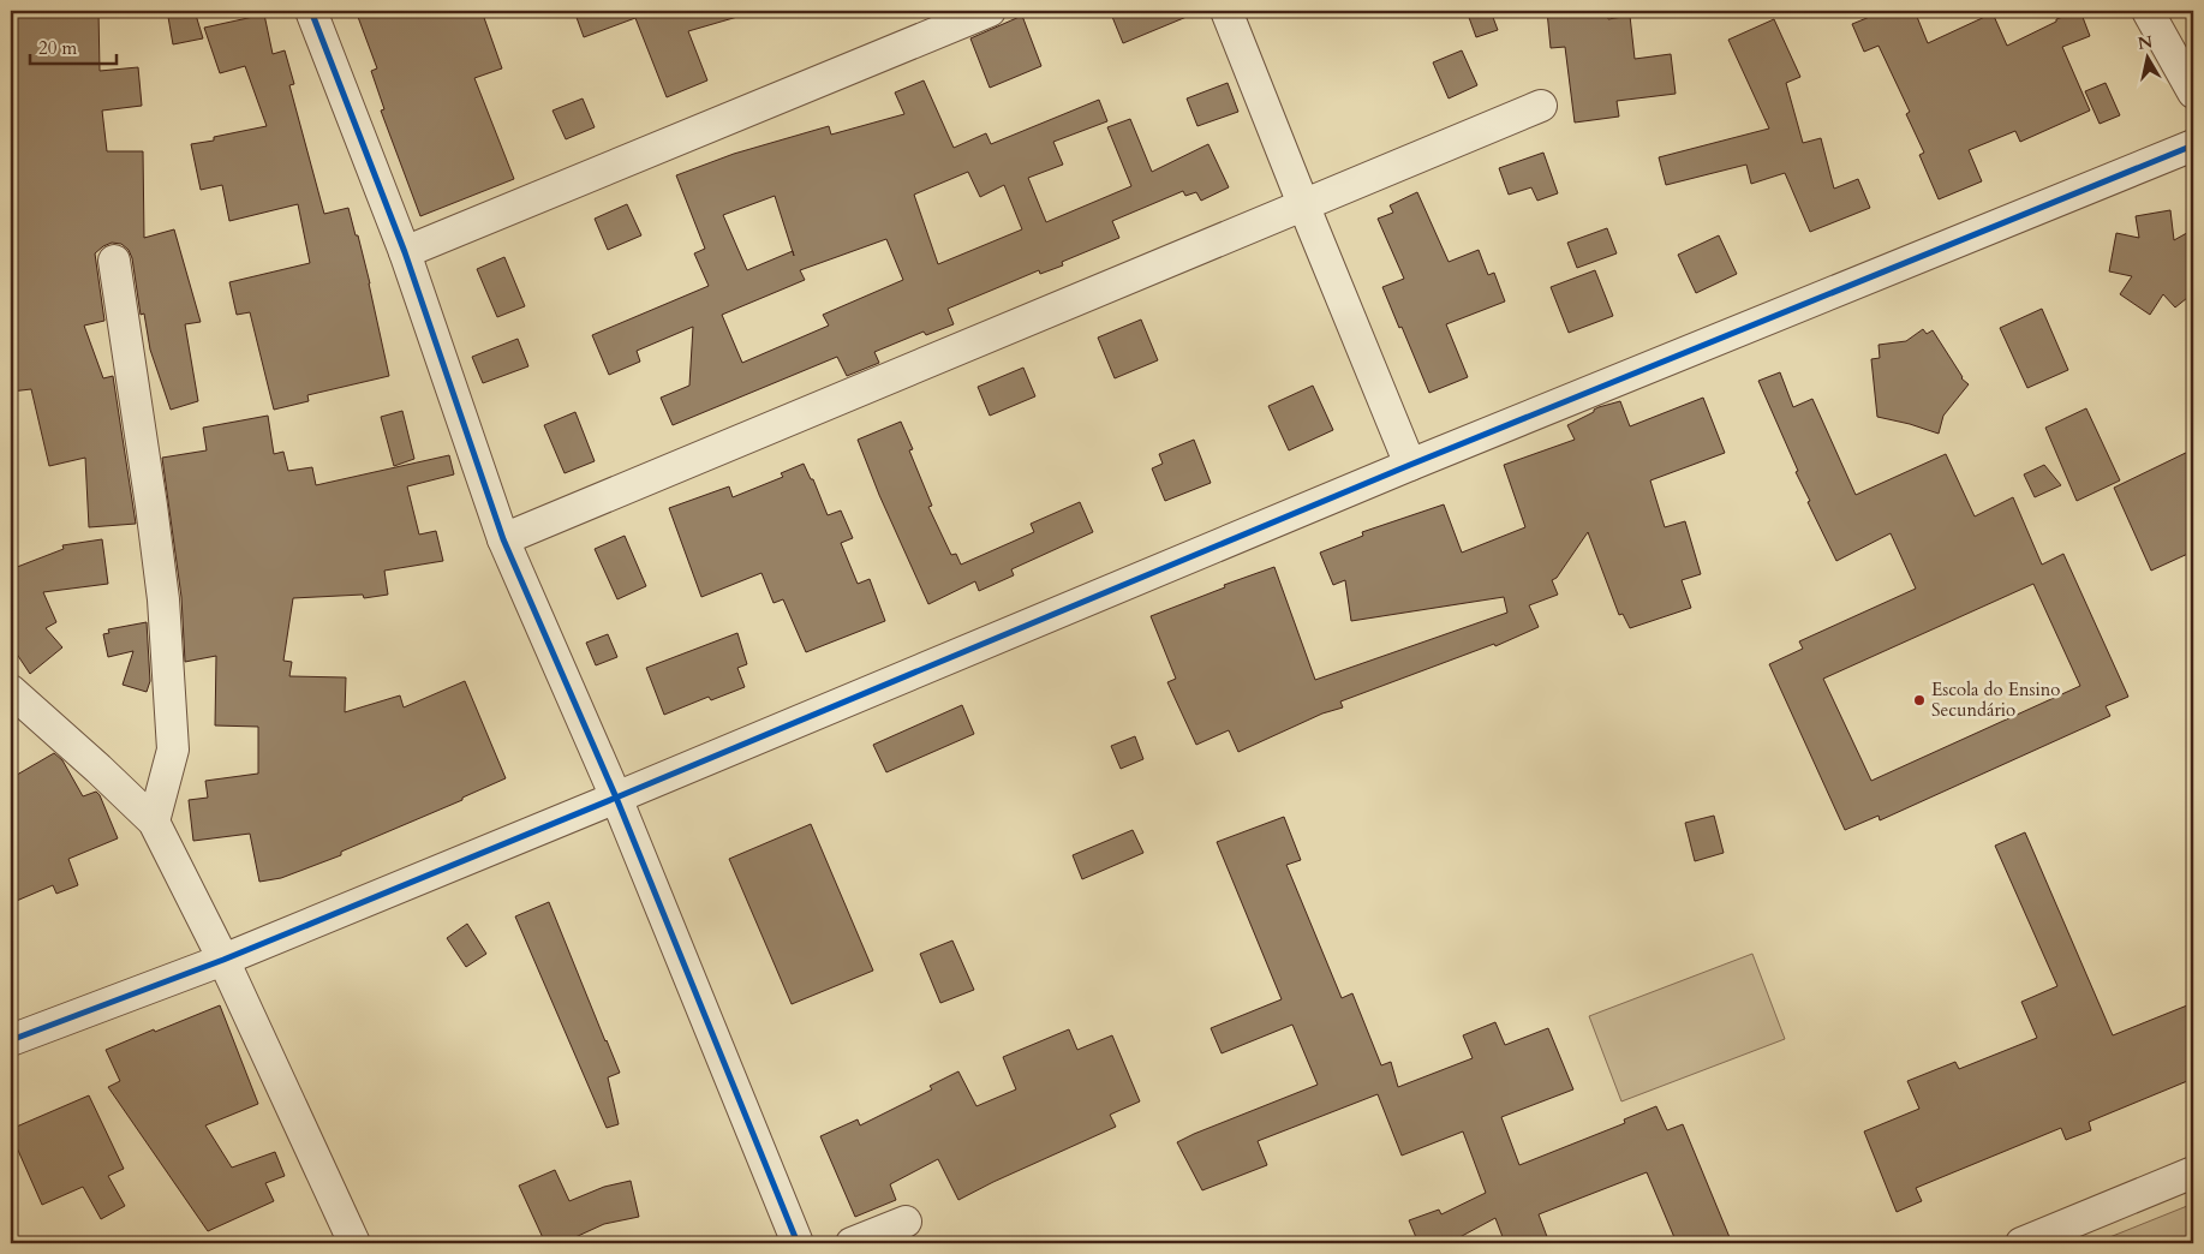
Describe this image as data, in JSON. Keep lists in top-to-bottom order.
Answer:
{
  "places": ["Escola do Ensino Secundário"],
  "scale_bar": "20 m",
  "north": "top"
}
